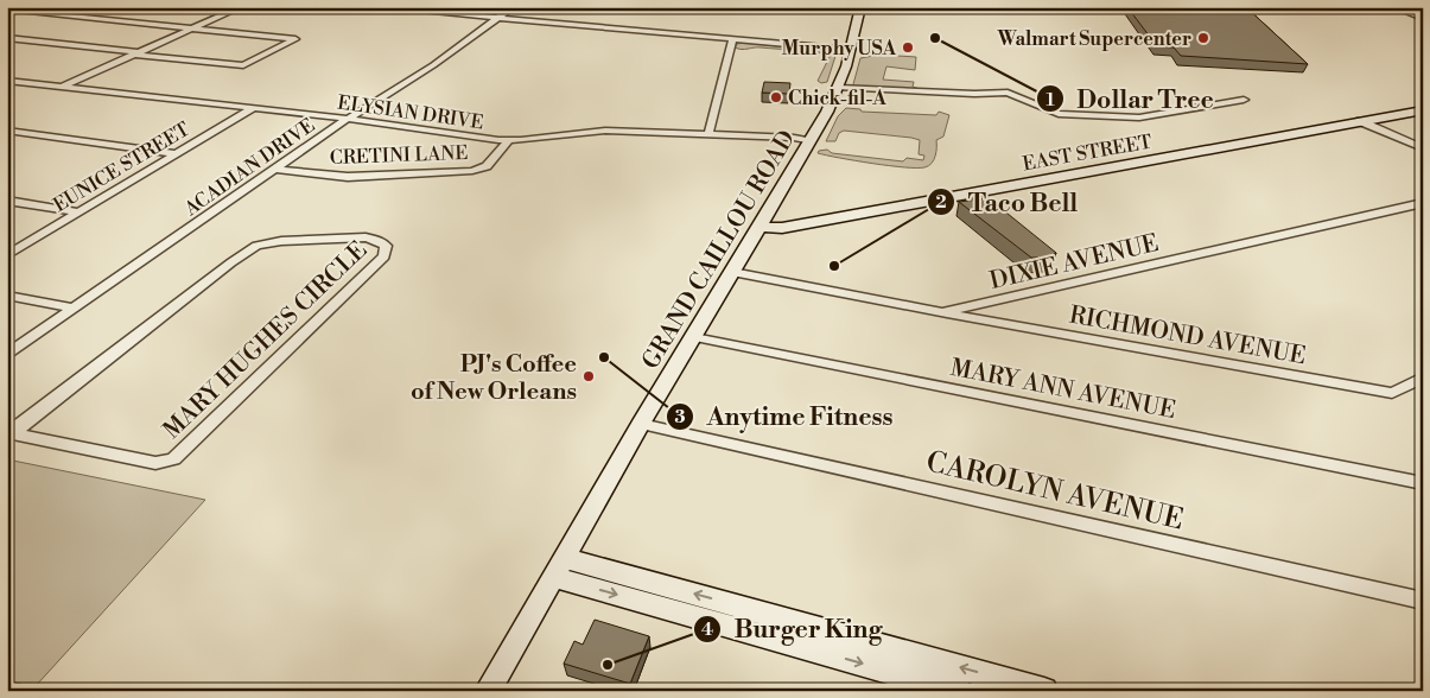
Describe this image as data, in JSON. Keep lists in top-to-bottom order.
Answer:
{
  "streets": {
    "main road": ["EAST STREET", "GRAND CAILLOU ROAD"],
    "street": [
      "ELYSIAN DRIVE",
      "CRETINI LANE",
      "EUNICE STREET",
      "ACADIAN DRIVE",
      "DIXIE AVENUE",
      "RICHMOND AVENUE",
      "MARY HUGHES CIRCLE",
      "MARY ANN AVENUE",
      "CAROLYN AVENUE"
    ]
  },
  "crossings": [
    ["ELYSIAN DRIVE", "CRETINI LANE"],
    ["ELYSIAN DRIVE", "EUNICE STREET"],
    ["ELYSIAN DRIVE", "ACADIAN DRIVE"],
    ["ELYSIAN DRIVE", "GRAND CAILLOU ROAD"],
    ["EAST STREET", "GRAND CAILLOU ROAD"],
    ["CRETINI LANE", "ACADIAN DRIVE"],
    ["GRAND CAILLOU ROAD", "DIXIE AVENUE"],
    ["GRAND CAILLOU ROAD", "MARY ANN AVENUE"],
    ["GRAND CAILLOU ROAD", "CAROLYN AVENUE"],
    ["DIXIE AVENUE", "RICHMOND AVENUE"]
  ],
  "places": [
    "Dollar Tree",
    "Walmart Supercenter",
    "Murphy USA",
    "Chick-fil-A",
    "Taco Bell",
    "Anytime Fitness",
    "PJ's Coffee of New Orleans",
    "Burger King"
  ]
}
